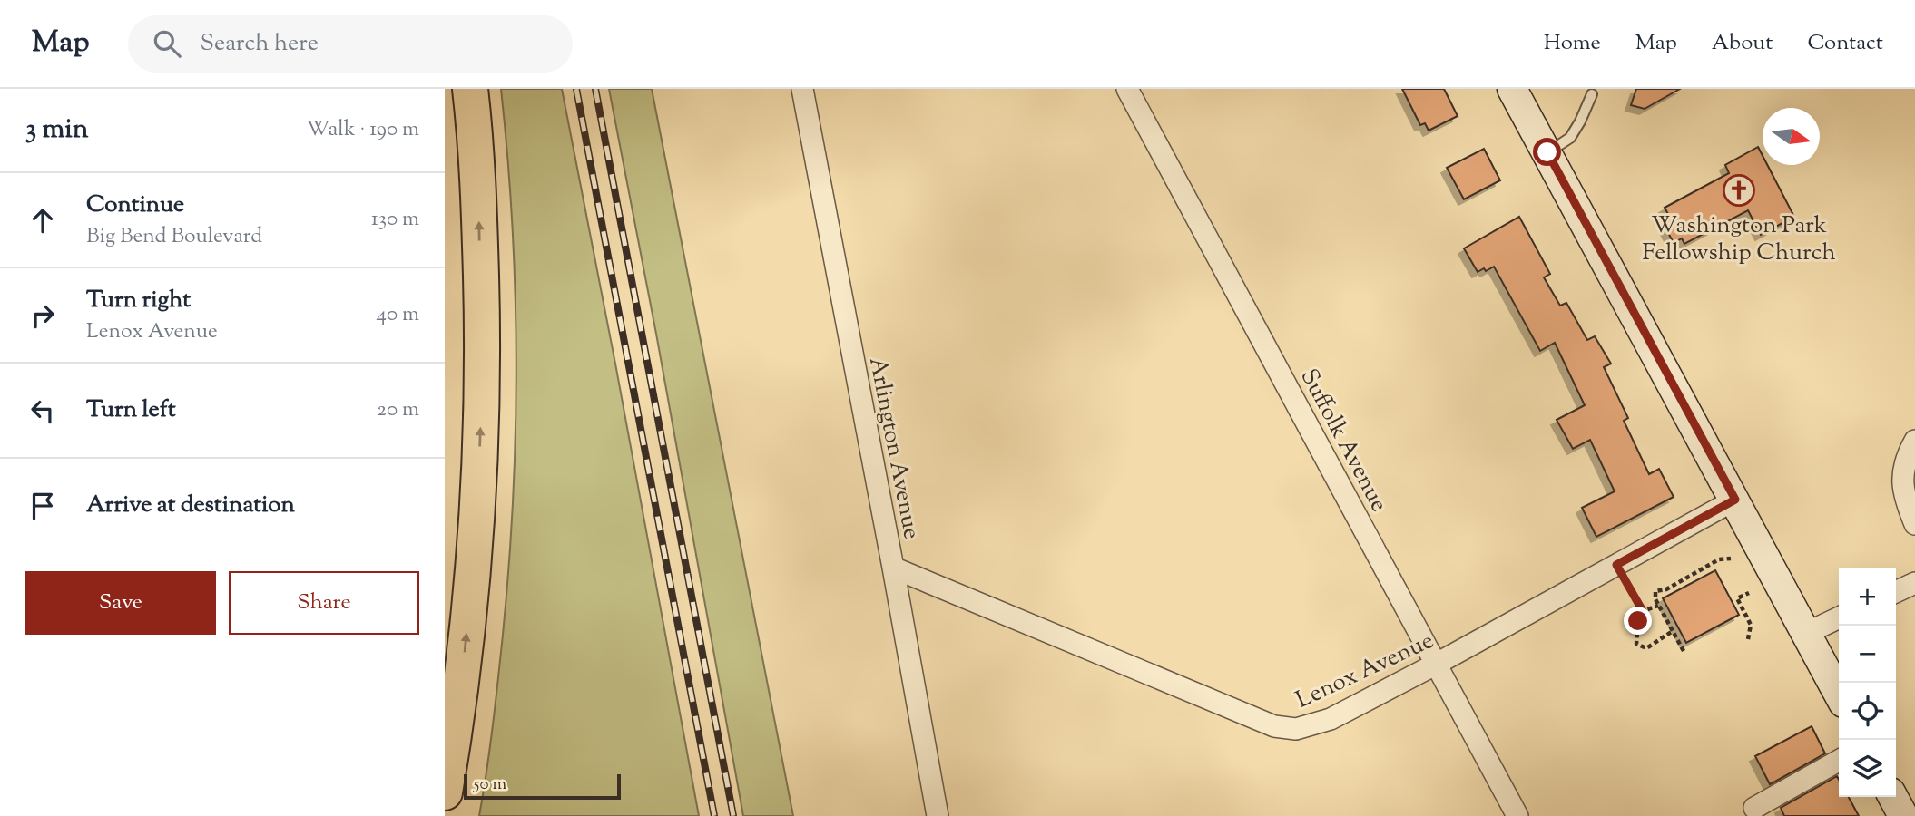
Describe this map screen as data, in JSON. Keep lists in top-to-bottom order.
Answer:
{
  "streets": {
    "street": ["Suffolk Avenue", "Arlington Avenue", "Lenox Avenue"]
  },
  "crossings": [
    ["Suffolk Avenue", "Lenox Avenue"],
    ["Arlington Avenue", "Lenox Avenue"]
  ],
  "places": {
    "church": ["Washington Park Fellowship Church"]
  },
  "scale_bar": "50 m",
  "north": "right",
  "page": {
    "header": "Map",
    "search": "Search here",
    "nav": [
      "Home",
      "Map",
      "About",
      "Contact"
    ],
    "heading": ["3 min", "Walk · 190 m"],
    "list": [
      ["Continue", "Big Bend Boulevard", "130 m"],
      ["Turn right", "Lenox Avenue", "40 m"],
      ["Turn left", "20 m"],
      "Arrive at destination"
    ],
    "buttons": ["Save", "Share"],
    "map_buttons": ["+", "−"],
    "scale": "50 m"
  }
}
